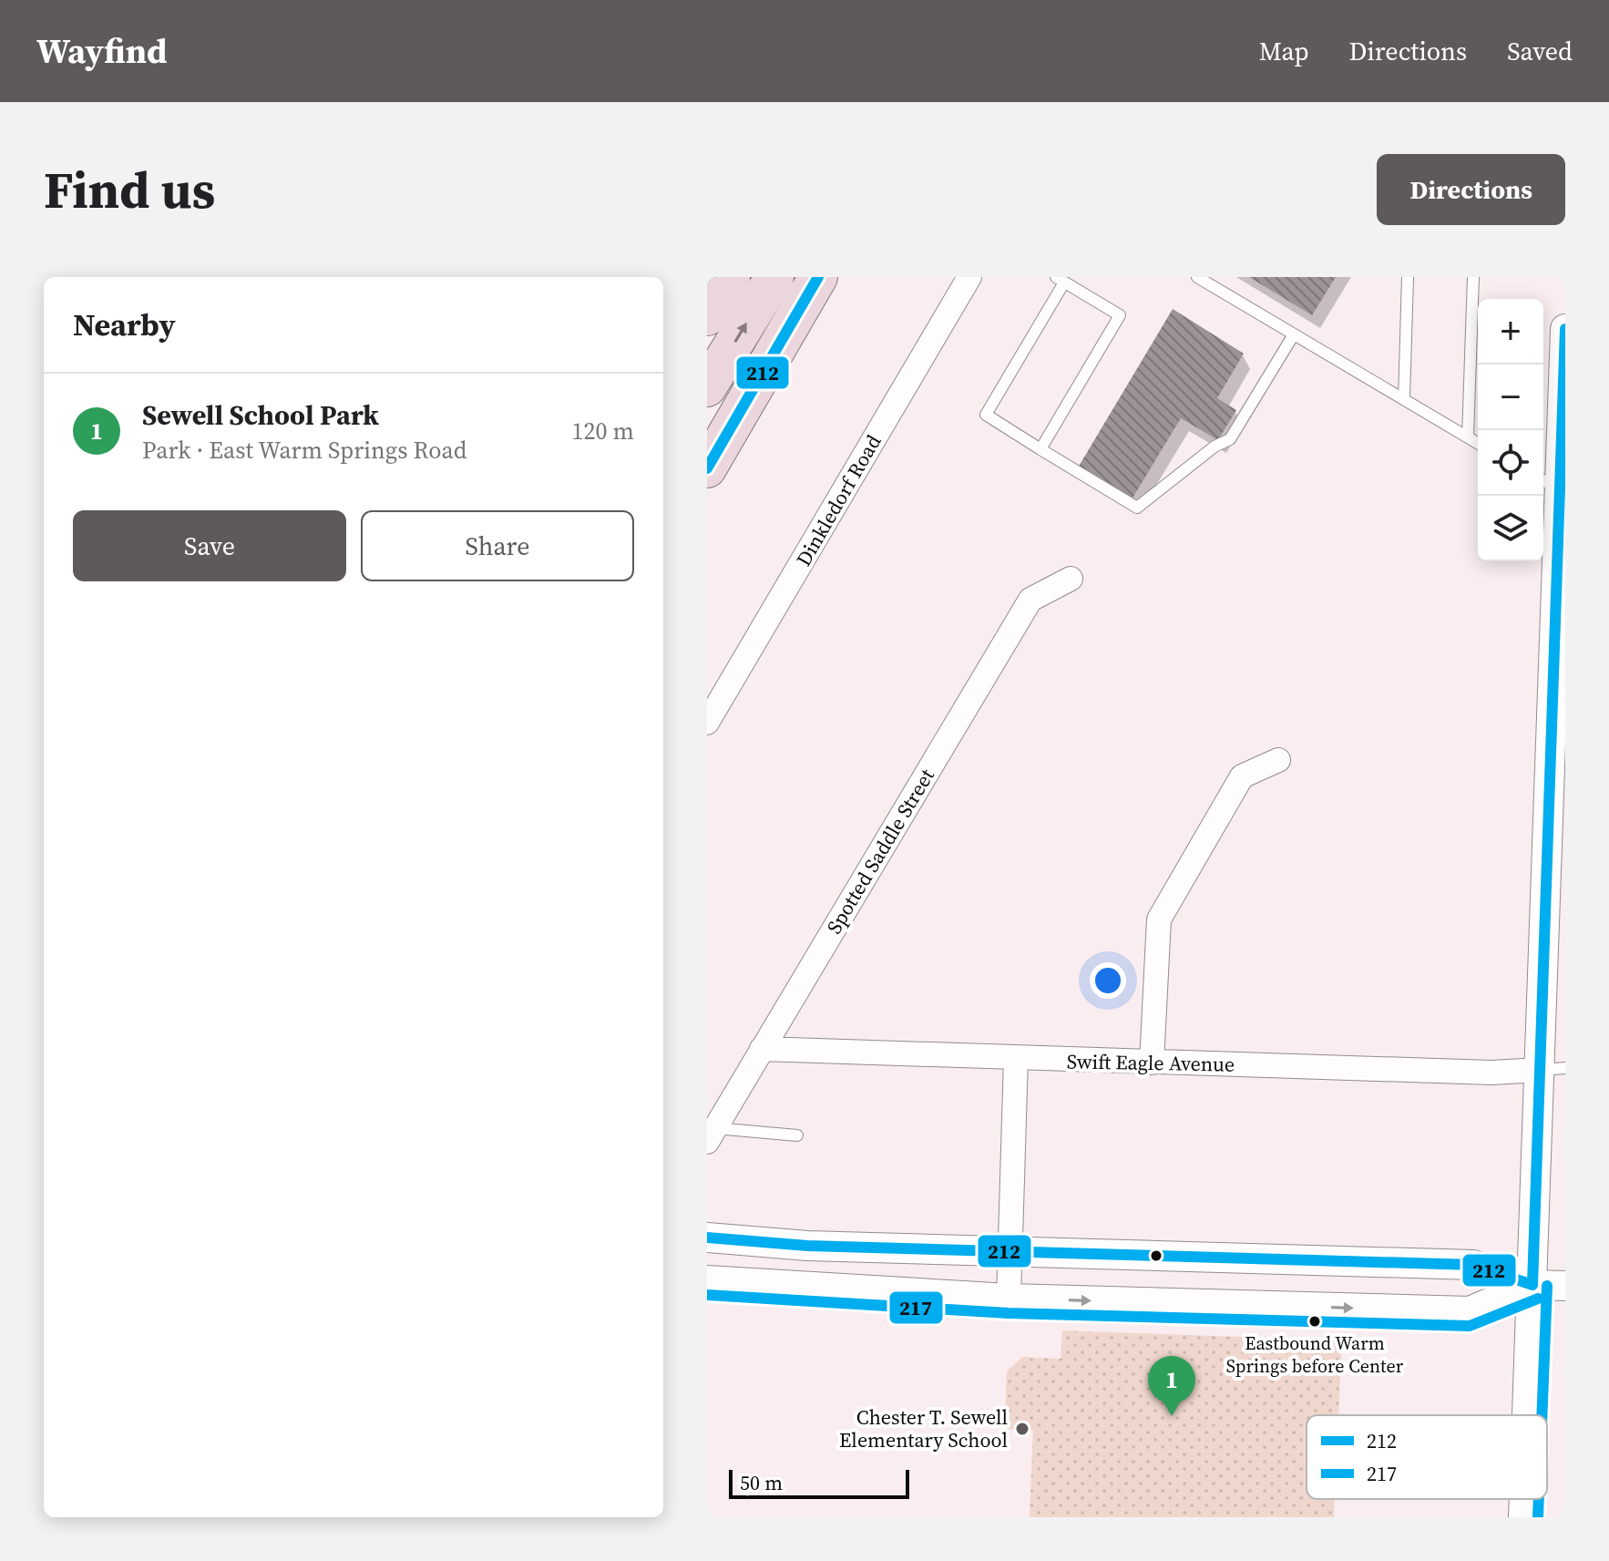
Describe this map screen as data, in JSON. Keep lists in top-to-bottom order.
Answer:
{
  "streets": {
    "street": ["Dinkledorf Road", "Spotted Saddle Street", "Swift Eagle Avenue"]
  },
  "crossings": [
    ["Spotted Saddle Street", "Swift Eagle Avenue"]
  ],
  "places": ["Eastbound Warm Springs before Center", "Chester T. Sewell Elementary School"],
  "lines": ["transit line 212", "transit line 217"],
  "legend": ["212", "217"],
  "scale_bar": "50 m",
  "page": {
    "header": "Wayfind",
    "nav": ["Map", "Directions", "Saved"],
    "buttons": [
      "Directions",
      ["Save", "Share"]
    ],
    "title": "Find us",
    "heading": "Nearby",
    "map_buttons": ["+", "−"],
    "list": [
      {
        "mark": "1",
        "name": "Sewell School Park",
        "note": "Park · East Warm Springs Road",
        "value": "120 m"
      }
    ],
    "pins": "1",
    "scale": "50 m"
  }
}
